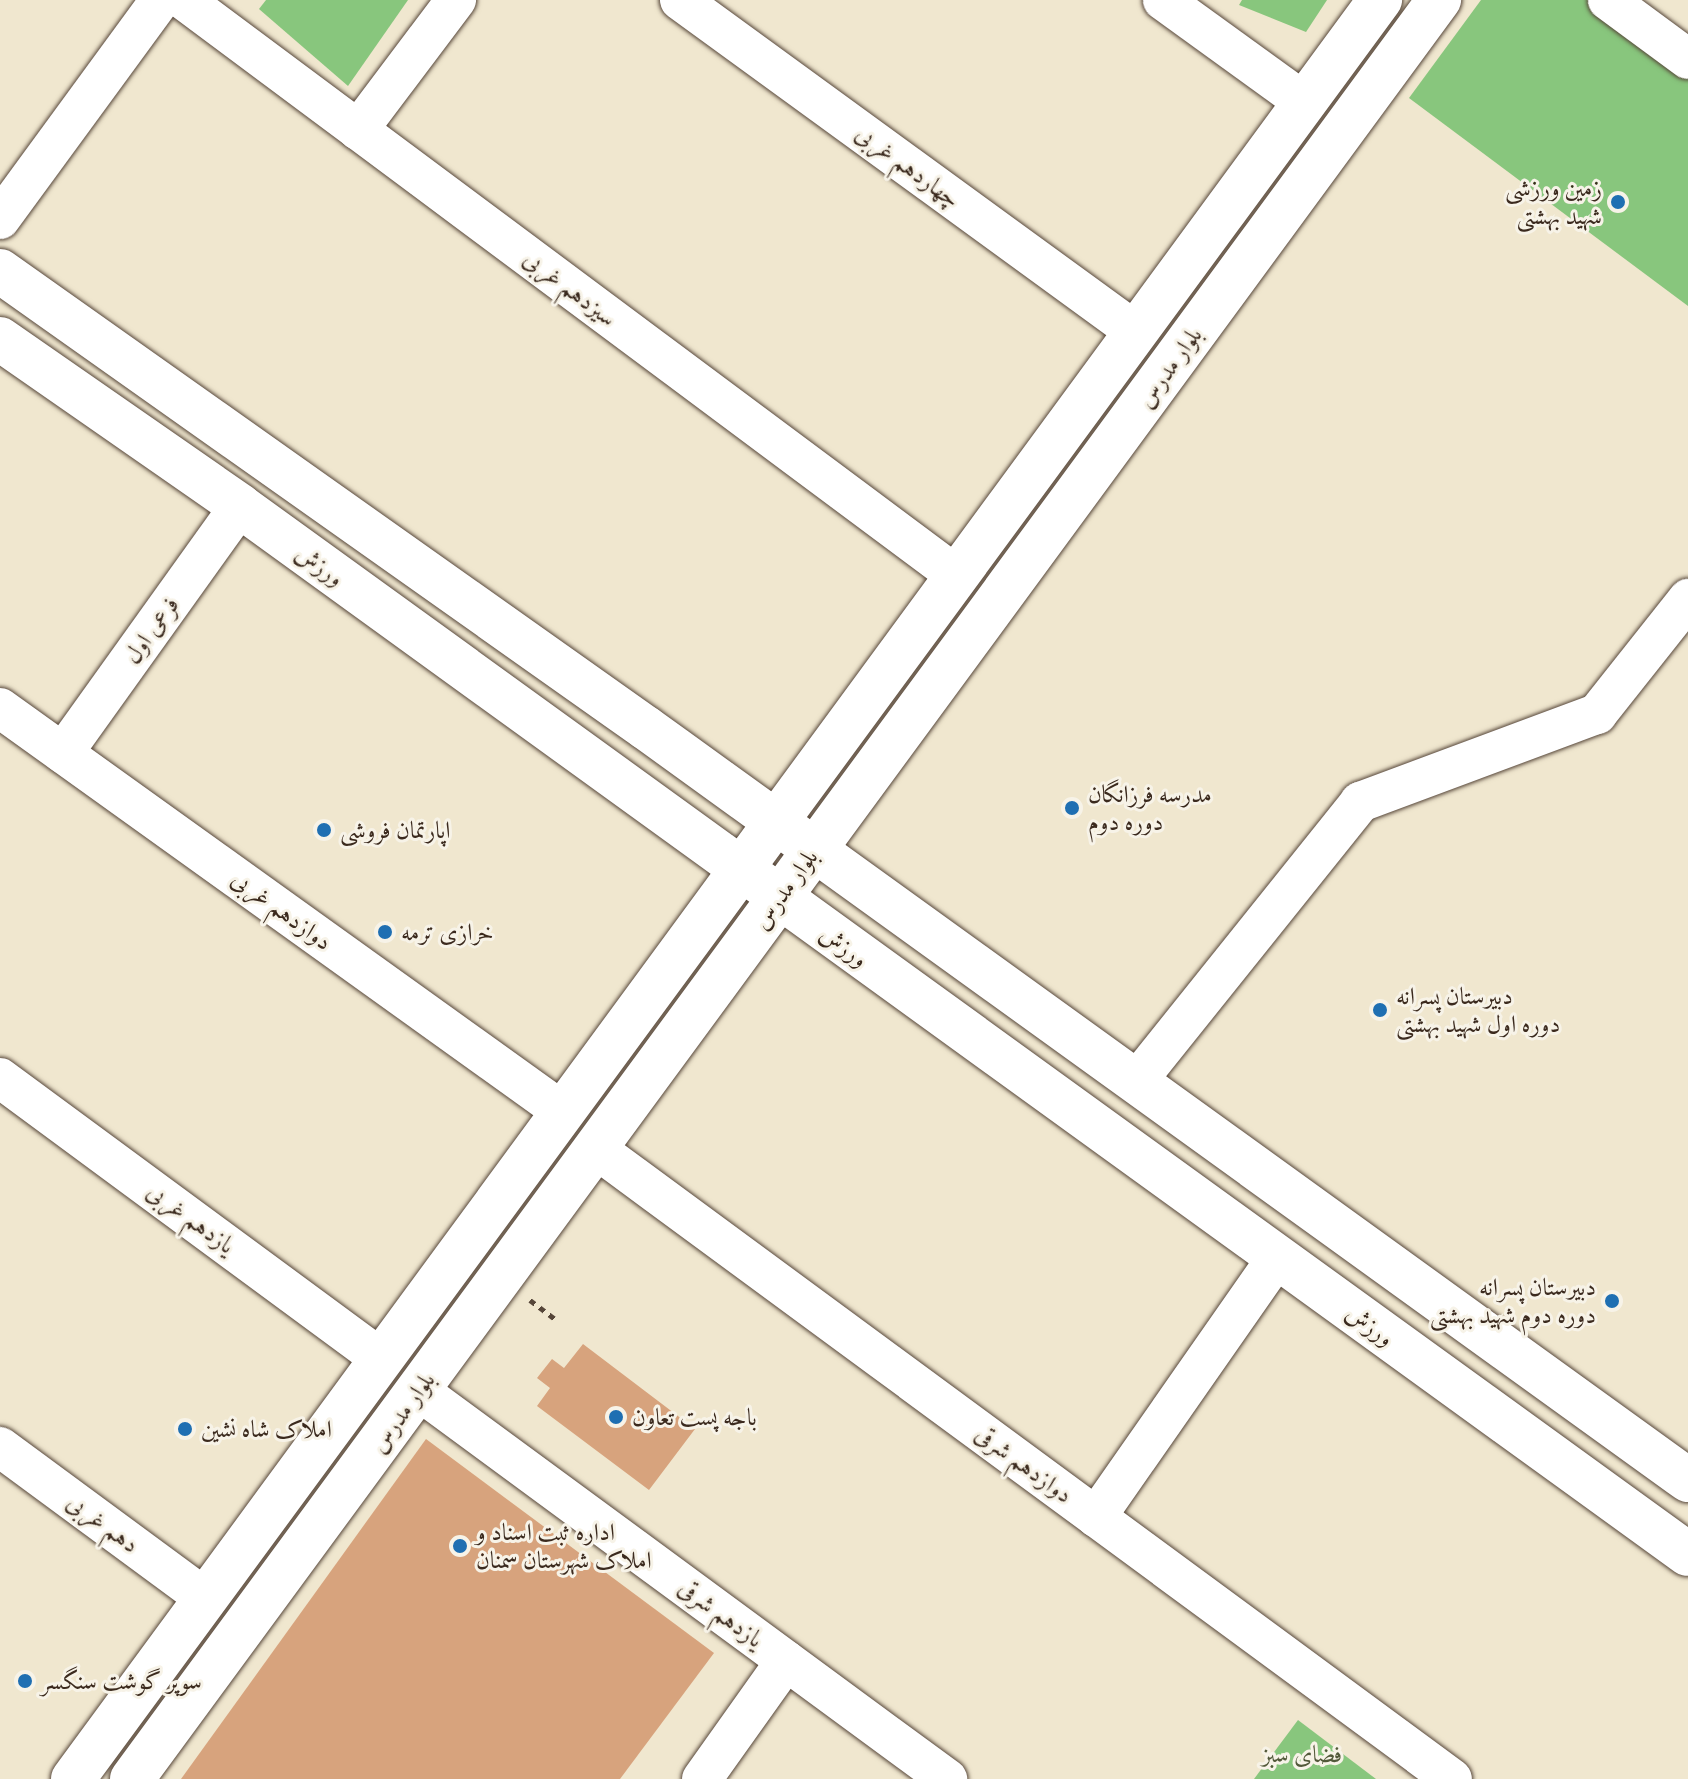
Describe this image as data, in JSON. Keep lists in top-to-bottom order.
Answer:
{
  "streets": {
    "street": [
      "چهاردهم غربی",
      "سیزدهم غربی",
      "بلوار مدرس",
      "ورزش",
      "فرعی اول",
      "دوازدهم غربی",
      "یازدهم غربی",
      "دوازدهم شرقی",
      "دهم غربی",
      "یازدهم شرقی"
    ]
  },
  "crossings": [
    ["چهاردهم غربی", "بلوار مدرس"],
    ["سیزدهم غربی", "بلوار مدرس"],
    ["بلوار مدرس", "ورزش"],
    ["بلوار مدرس", "دوازدهم غربی"],
    ["بلوار مدرس", "یازدهم غربی"],
    ["بلوار مدرس", "دوازدهم شرقی"],
    ["بلوار مدرس", "دهم غربی"],
    ["بلوار مدرس", "یازدهم شرقی"],
    ["ورزش", "فرعی اول"],
    ["فرعی اول", "دوازدهم غربی"]
  ],
  "parks": ["فضای سبز"],
  "places": [
    "زمین ورزشی شهید بهشتی",
    "مدرسه فرزانگان دوره دوم",
    "اپارتمان فروشی",
    "خرازی ترمه",
    "دبیرستان پسرانه دوره اول شهید بهشتی",
    "دبیرستان پسرانه دوره دوم شهید بهشتی",
    "باجه پست تعاون",
    "املاک شاه نشین",
    "اداره ثبت اسناد و املاک شهرستان سمنان",
    "سوپر گوشت سنگسر"
  ]
}
